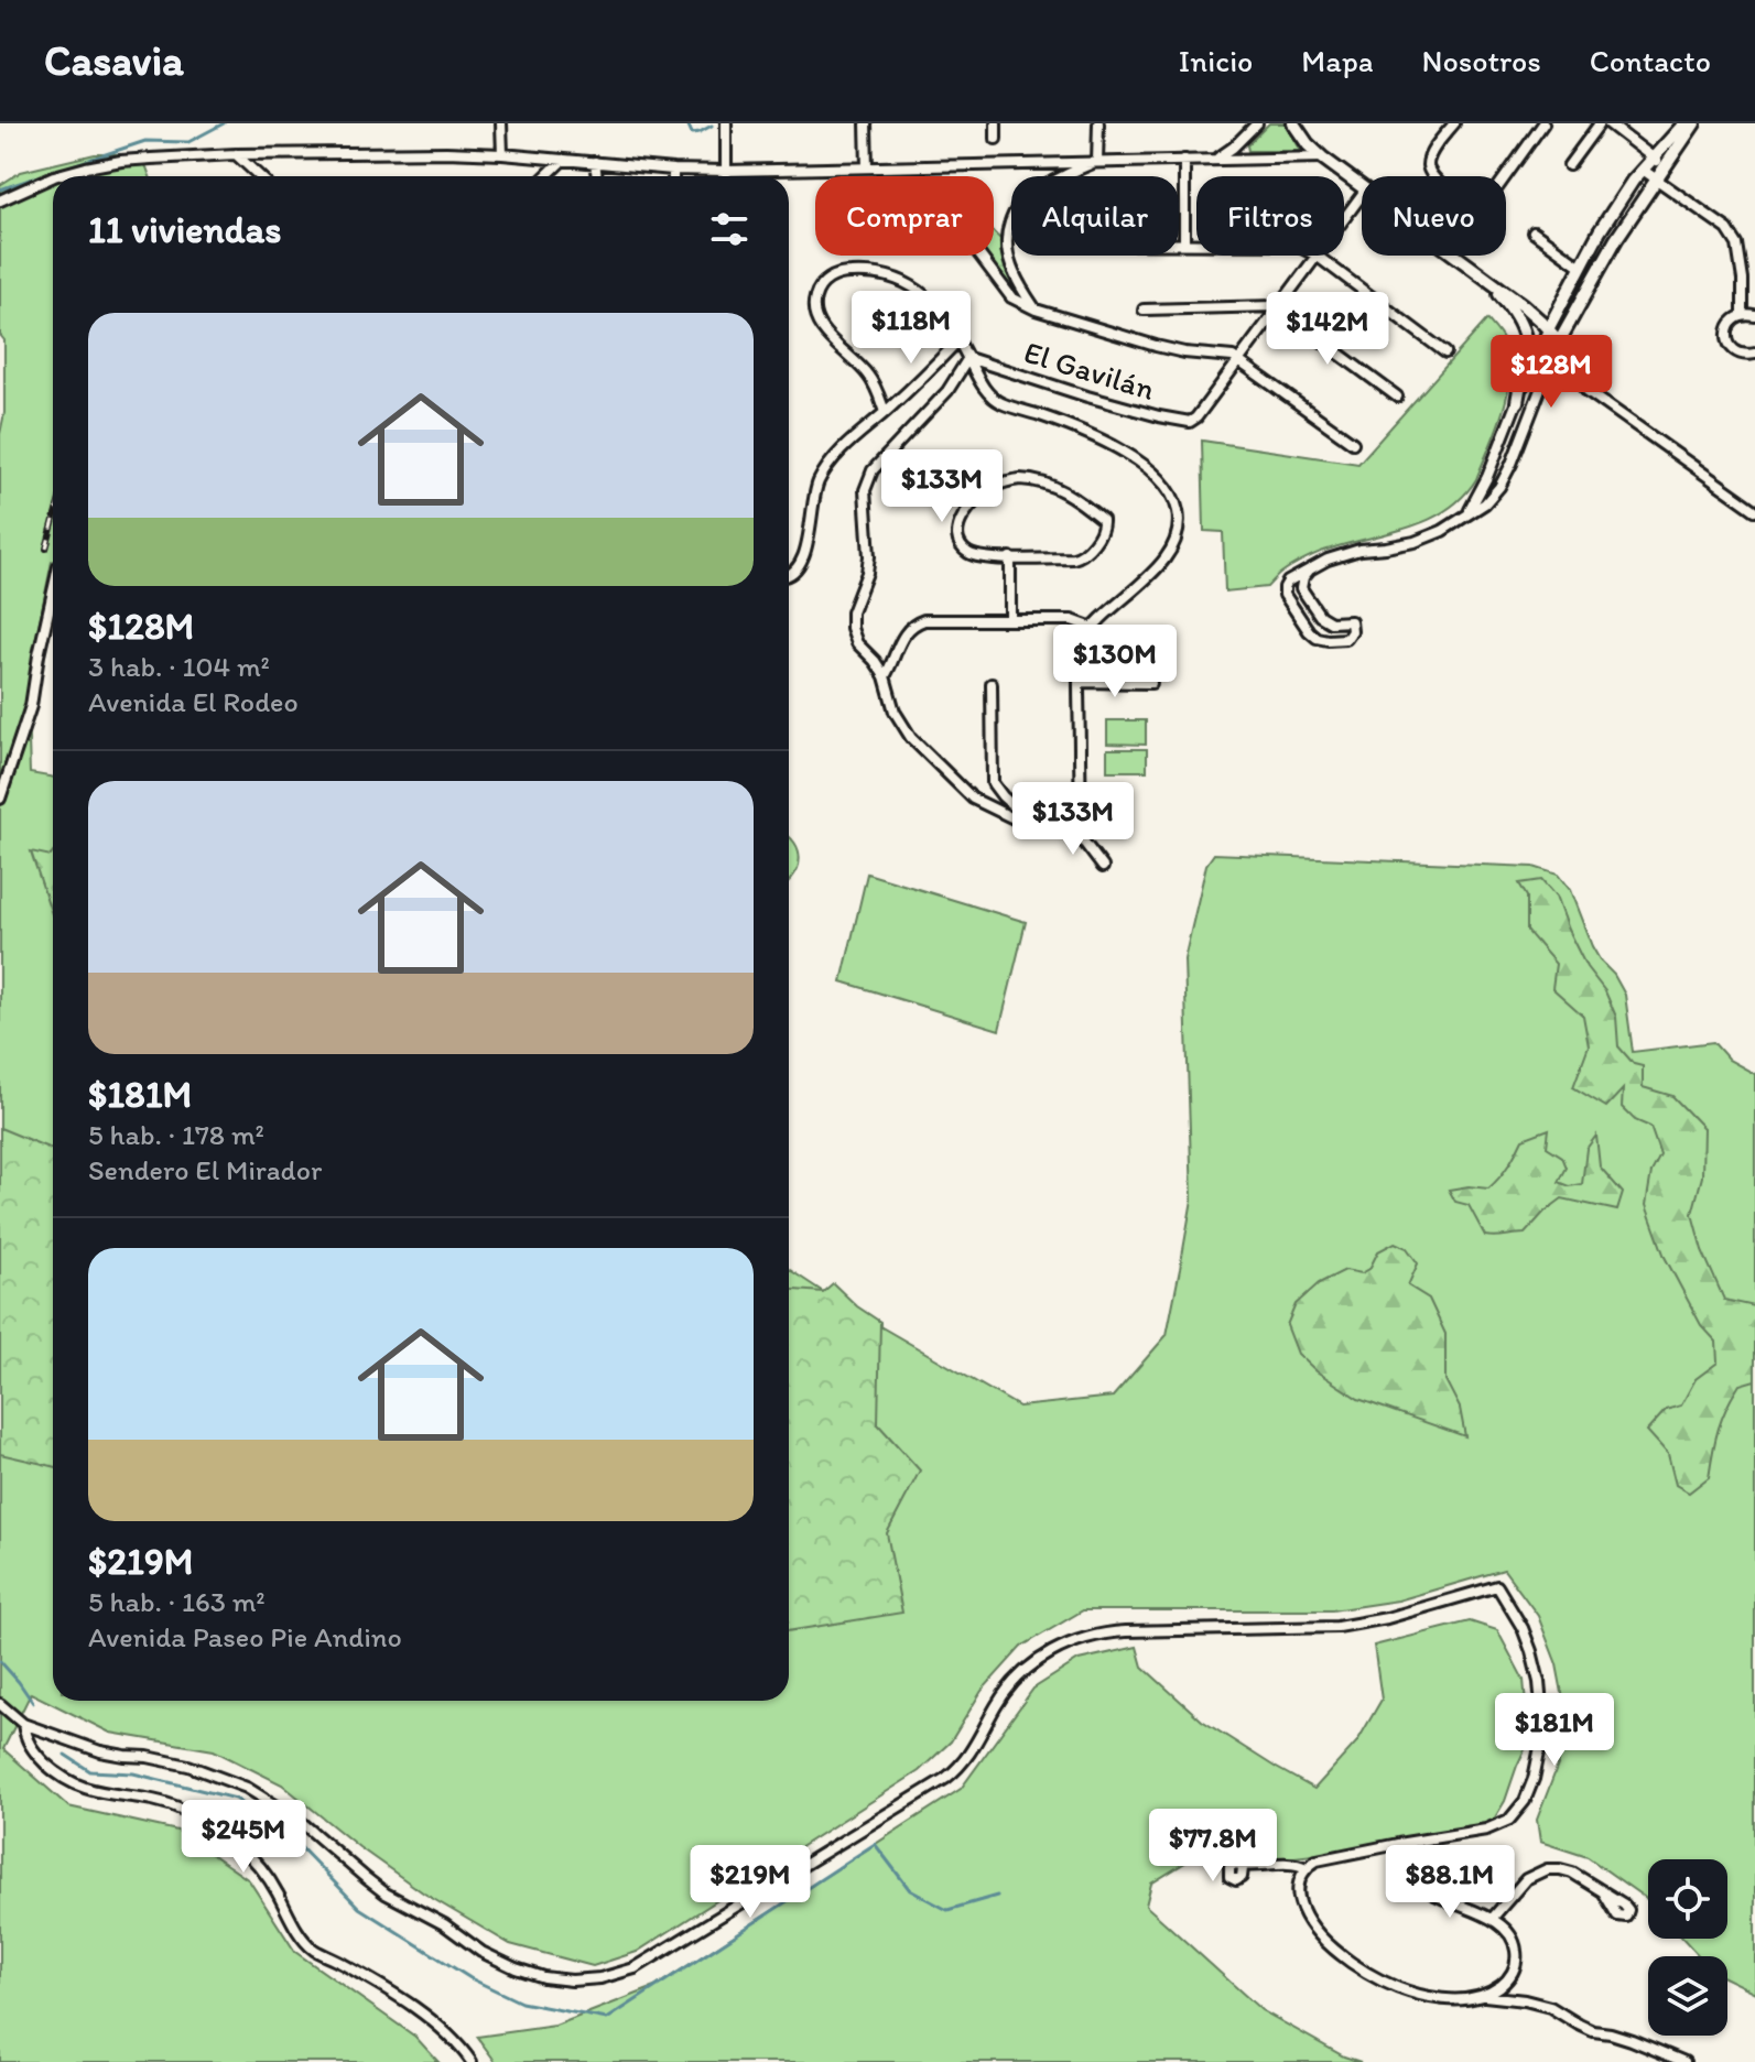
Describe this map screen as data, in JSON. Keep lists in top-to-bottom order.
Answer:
{
  "streets": {
    "street": ["El Gavilán"]
  },
  "page": {
    "header": "Casavia",
    "nav": [
      "Inicio",
      "Mapa",
      "Nosotros",
      "Contacto"
    ],
    "chip": [
      "Comprar",
      "Alquilar",
      "Filtros",
      "Nuevo"
    ],
    "heading": "11 viviendas",
    "list": [
      {
        "name": "$128M",
        "note": "3 hab. · 104 m² · Avenida El Rodeo"
      },
      {
        "name": "$181M",
        "note": "5 hab. · 178 m² · Sendero El Mirador"
      },
      {
        "name": "$219M",
        "note": "5 hab. · 163 m² · Avenida Paseo Pie Andino"
      }
    ],
    "price": [
      "$118M",
      "$142M",
      "$128M",
      "$133M",
      "$130M",
      "$133M",
      "$181M",
      "$245M",
      "$77.8M",
      "$219M",
      "$88.1M"
    ]
  }
}
